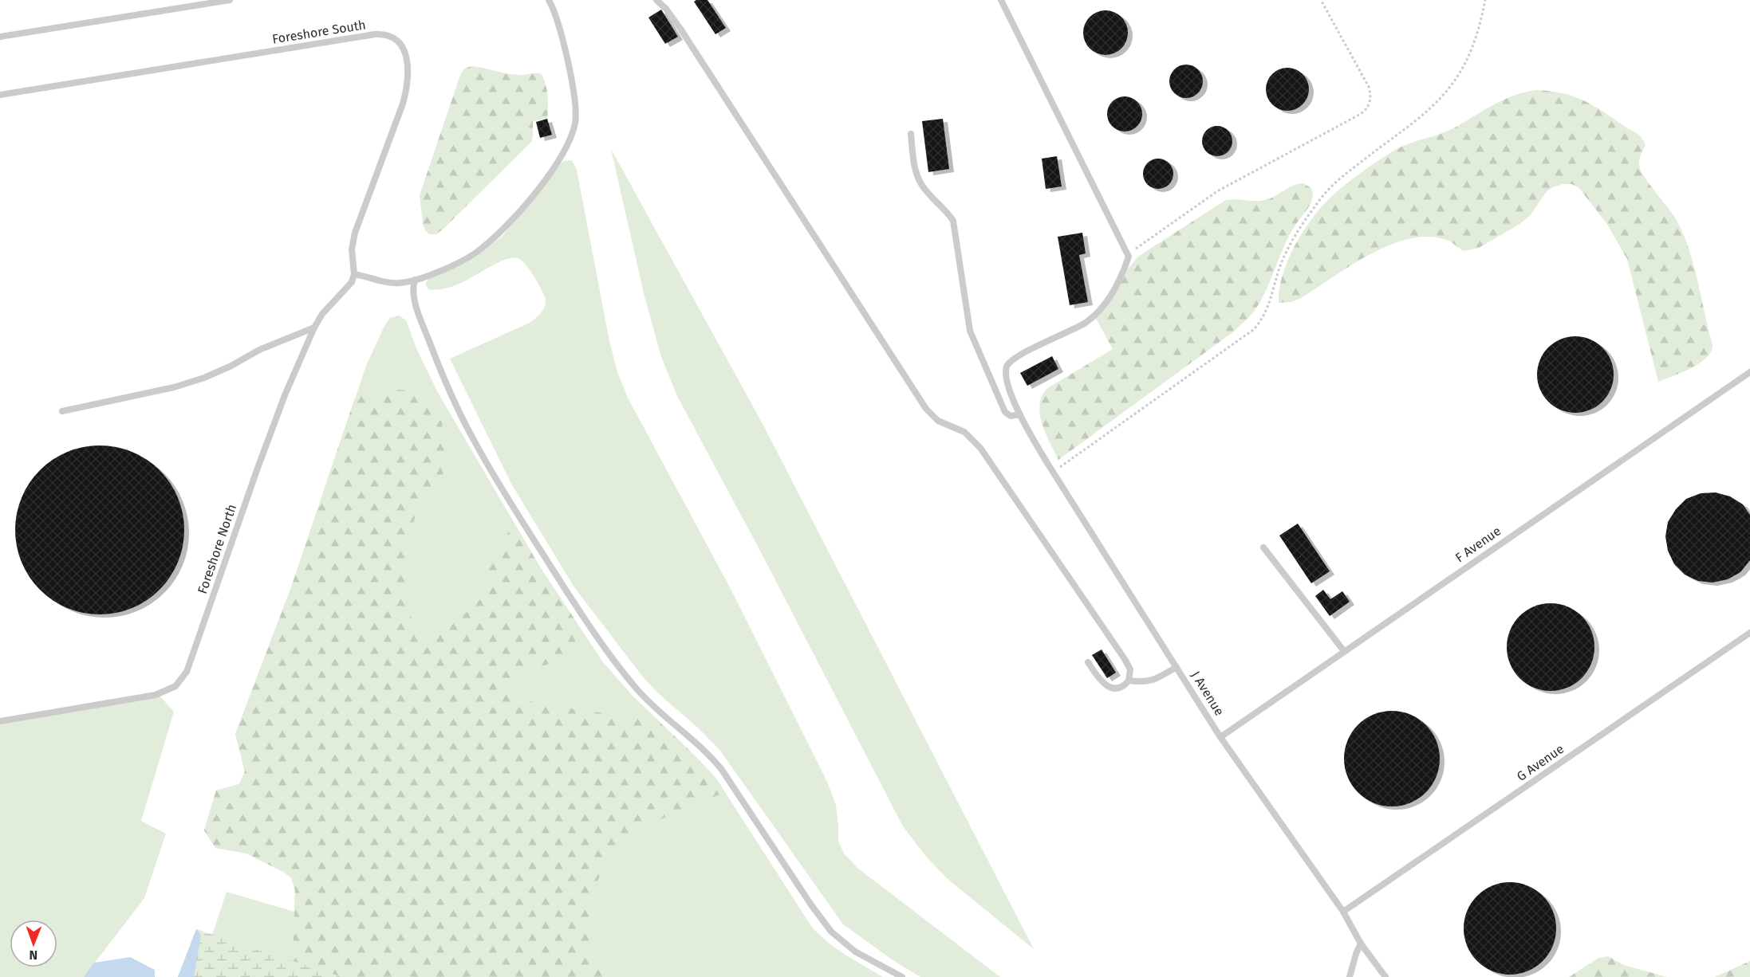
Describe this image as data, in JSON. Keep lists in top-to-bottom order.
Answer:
{
  "streets": {
    "lane": [
      "Foreshore South",
      "F Avenue",
      "Foreshore North",
      "J Avenue",
      "G Avenue"
    ]
  },
  "crossings": [
    ["Foreshore South", "Foreshore North"],
    ["F Avenue", "J Avenue"],
    ["J Avenue", "G Avenue"]
  ],
  "north": "bottom"
}
